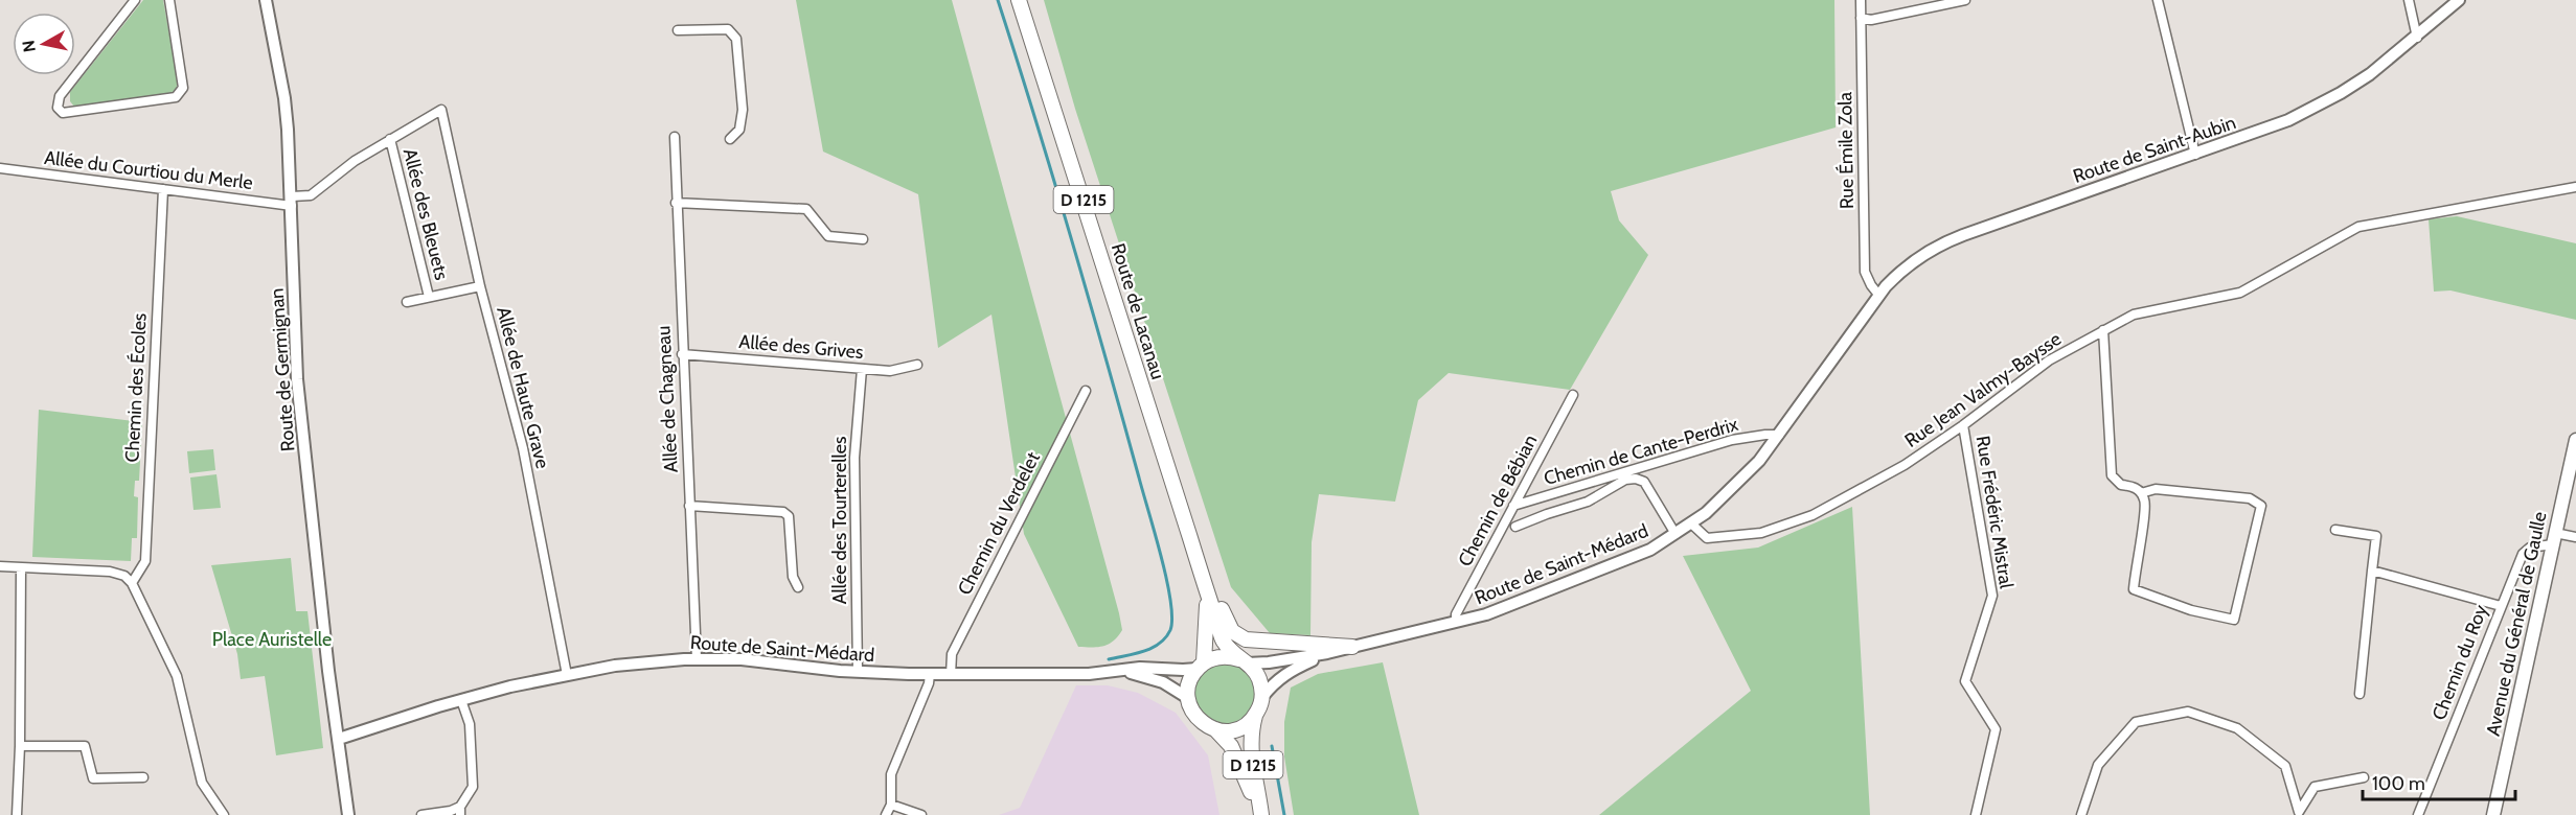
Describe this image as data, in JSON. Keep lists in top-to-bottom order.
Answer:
{
  "streets": {
    "main road": ["D 1215", "Route de Lacanau", "Avenue du Général de Gaulle"],
    "street": [
      "Route de Saint-Aubin",
      "Rue Émile Zola",
      "Allée du Courtiou du Merle",
      "Allée des Bleuets",
      "Allée des Grives",
      "Route de Germignan",
      "Chemin des Écoles",
      "Allée de Haute Grave",
      "Rue Jean Valmy-Baysse",
      "Allée de Chagneau",
      "Chemin de Cante-Perdrix",
      "Chemin de Bébian",
      "Rue Frédéric Mistral",
      "Allée des Tourterelles",
      "Chemin du Verdelet",
      "Route de Saint-Médard",
      "Chemin du Roy"
    ]
  },
  "crossings": [
    ["Route de Saint-Aubin", "Rue Émile Zola"],
    ["Route de Saint-Aubin", "Route de Saint-Médard"],
    ["Allée du Courtiou du Merle", "Route de Germignan"],
    ["Allée du Courtiou du Merle", "Chemin des Écoles"],
    ["D 1215", "Route de Lacanau"],
    ["D 1215", "Route de Saint-Médard"],
    ["Allée des Bleuets", "Allée de Haute Grave"],
    ["Route de Lacanau", "Route de Saint-Médard"],
    ["Allée des Grives", "Allée de Chagneau"],
    ["Allée des Grives", "Allée des Tourterelles"],
    ["Route de Germignan", "Route de Saint-Médard"],
    ["Allée de Haute Grave", "Route de Saint-Médard"],
    ["Rue Jean Valmy-Baysse", "Rue Frédéric Mistral"],
    ["Rue Jean Valmy-Baysse", "Route de Saint-Médard"],
    ["Allée de Chagneau", "Route de Saint-Médard"],
    ["Chemin de Cante-Perdrix", "Chemin de Bébian"],
    ["Chemin de Cante-Perdrix", "Route de Saint-Médard"],
    ["Chemin de Bébian", "Route de Saint-Médard"],
    ["Allée des Tourterelles", "Route de Saint-Médard"],
    ["Chemin du Verdelet", "Route de Saint-Médard"],
    ["Avenue du Général de Gaulle", "Chemin du Roy"]
  ],
  "parks": ["Place Auristelle"],
  "scale_bar": "100 m",
  "north": "left"
}
